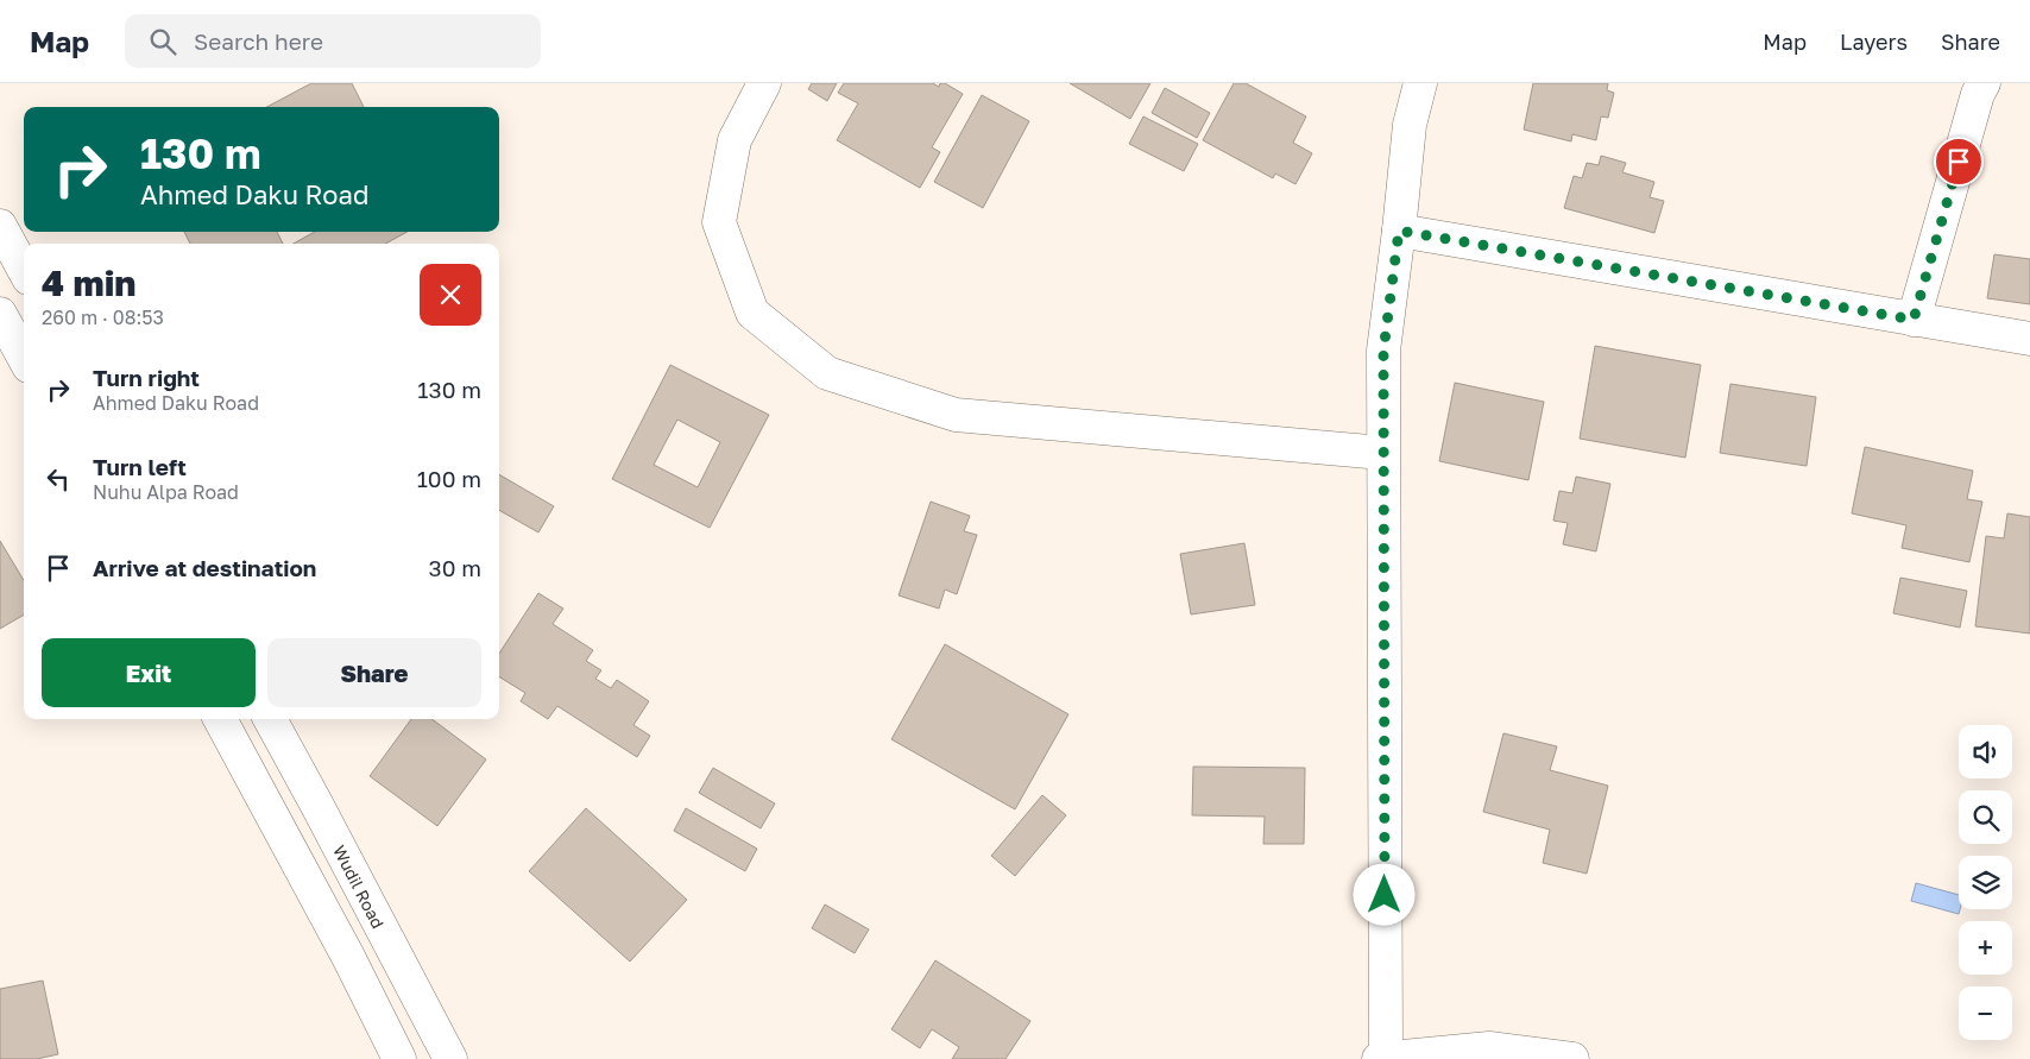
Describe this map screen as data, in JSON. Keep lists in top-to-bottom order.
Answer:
{
  "streets": {
    "street": ["Wudil Road"]
  },
  "page": {
    "header": "Map",
    "search": "Search here",
    "nav": ["Map", "Layers", "Share"],
    "turn": ["130 m", "Ahmed Daku Road"],
    "heading": ["4 min", "260 m · 08:53"],
    "list": [
      {
        "name": "Turn right",
        "note": "Ahmed Daku Road",
        "value": "130 m"
      },
      {
        "name": "Turn left",
        "note": "Nuhu Alpa Road",
        "value": "100 m"
      },
      {
        "name": "Arrive at destination",
        "value": "30 m"
      }
    ],
    "buttons": ["Exit", "Share"],
    "map_buttons": ["+", "−"]
  }
}
